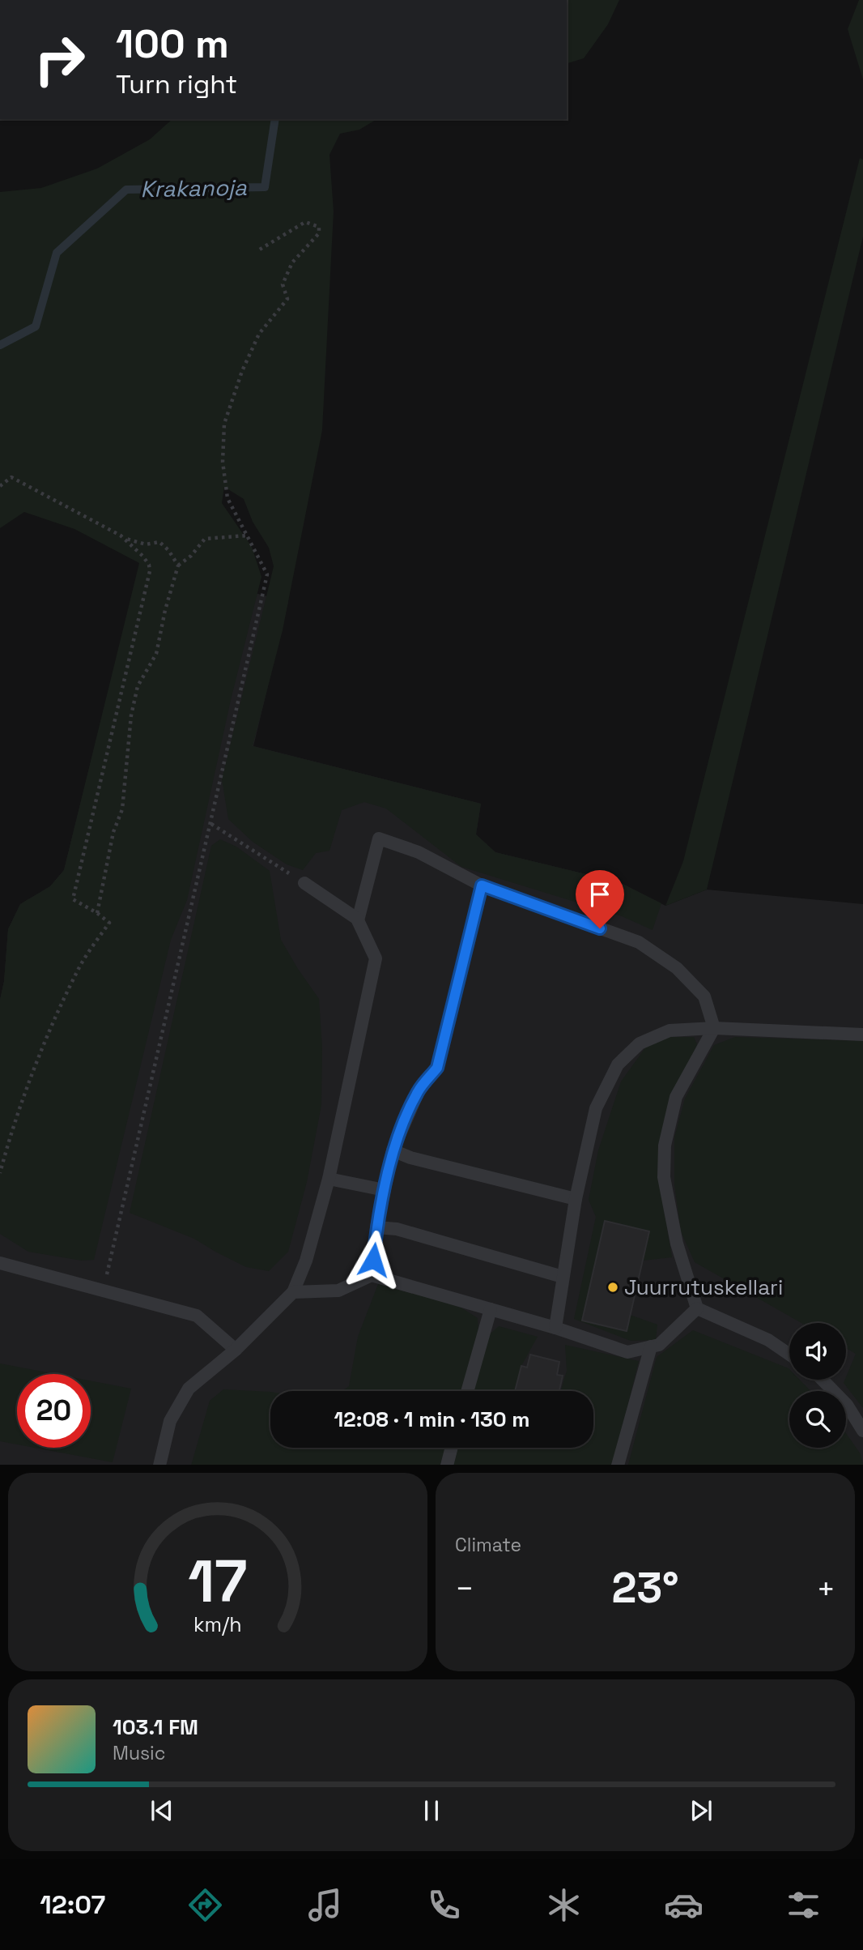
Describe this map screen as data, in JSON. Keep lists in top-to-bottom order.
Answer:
{
  "water": ["Krakanoja"],
  "places": ["Juurrutuskellari"],
  "page": {
    "turn": ["100 m", "Turn right"],
    "limit": "20",
    "trip": "12:08 · 1 min · 130 m",
    "tile": "Climate",
    "heat": ["−", "23°", "+"],
    "song": ["103.1 FM", "Music"],
    "tabs": "12:07",
    "gauge": ["17", "km/h"]
  }
}
